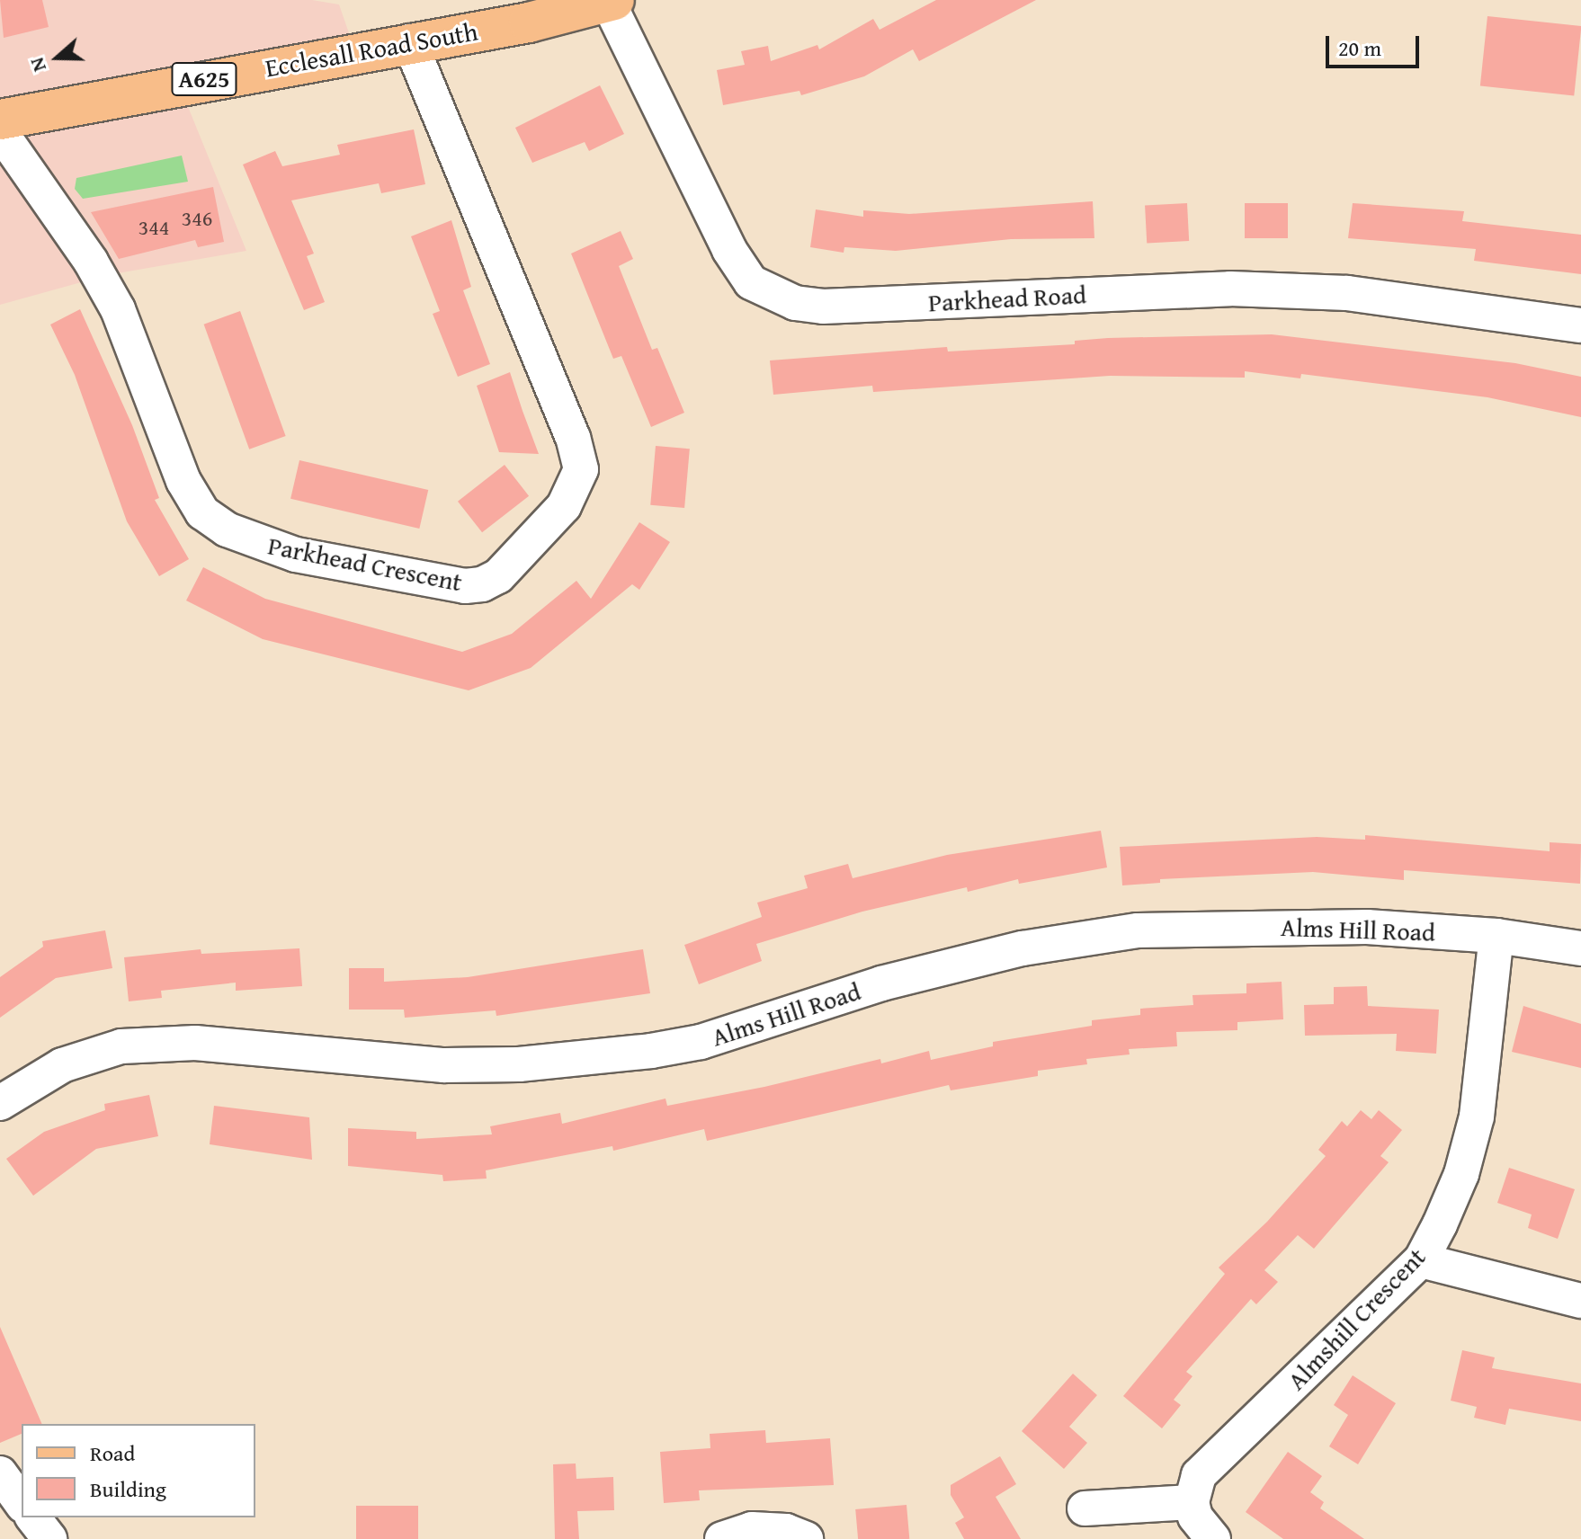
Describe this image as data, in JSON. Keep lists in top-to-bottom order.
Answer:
{
  "streets": {
    "main road": ["Ecclesall Road South", "A625"],
    "street": [
      "Parkhead Road",
      "Parkhead Crescent",
      "Alms Hill Road",
      "Almshill Crescent"
    ]
  },
  "crossings": [
    ["Ecclesall Road South", "Parkhead Road"],
    ["Ecclesall Road South", "Parkhead Crescent"],
    ["Alms Hill Road", "Almshill Crescent"]
  ],
  "house_numbers": ["346", "344"],
  "legend": ["Road", "Building"],
  "scale_bar": "20 m",
  "north": "left"
}
